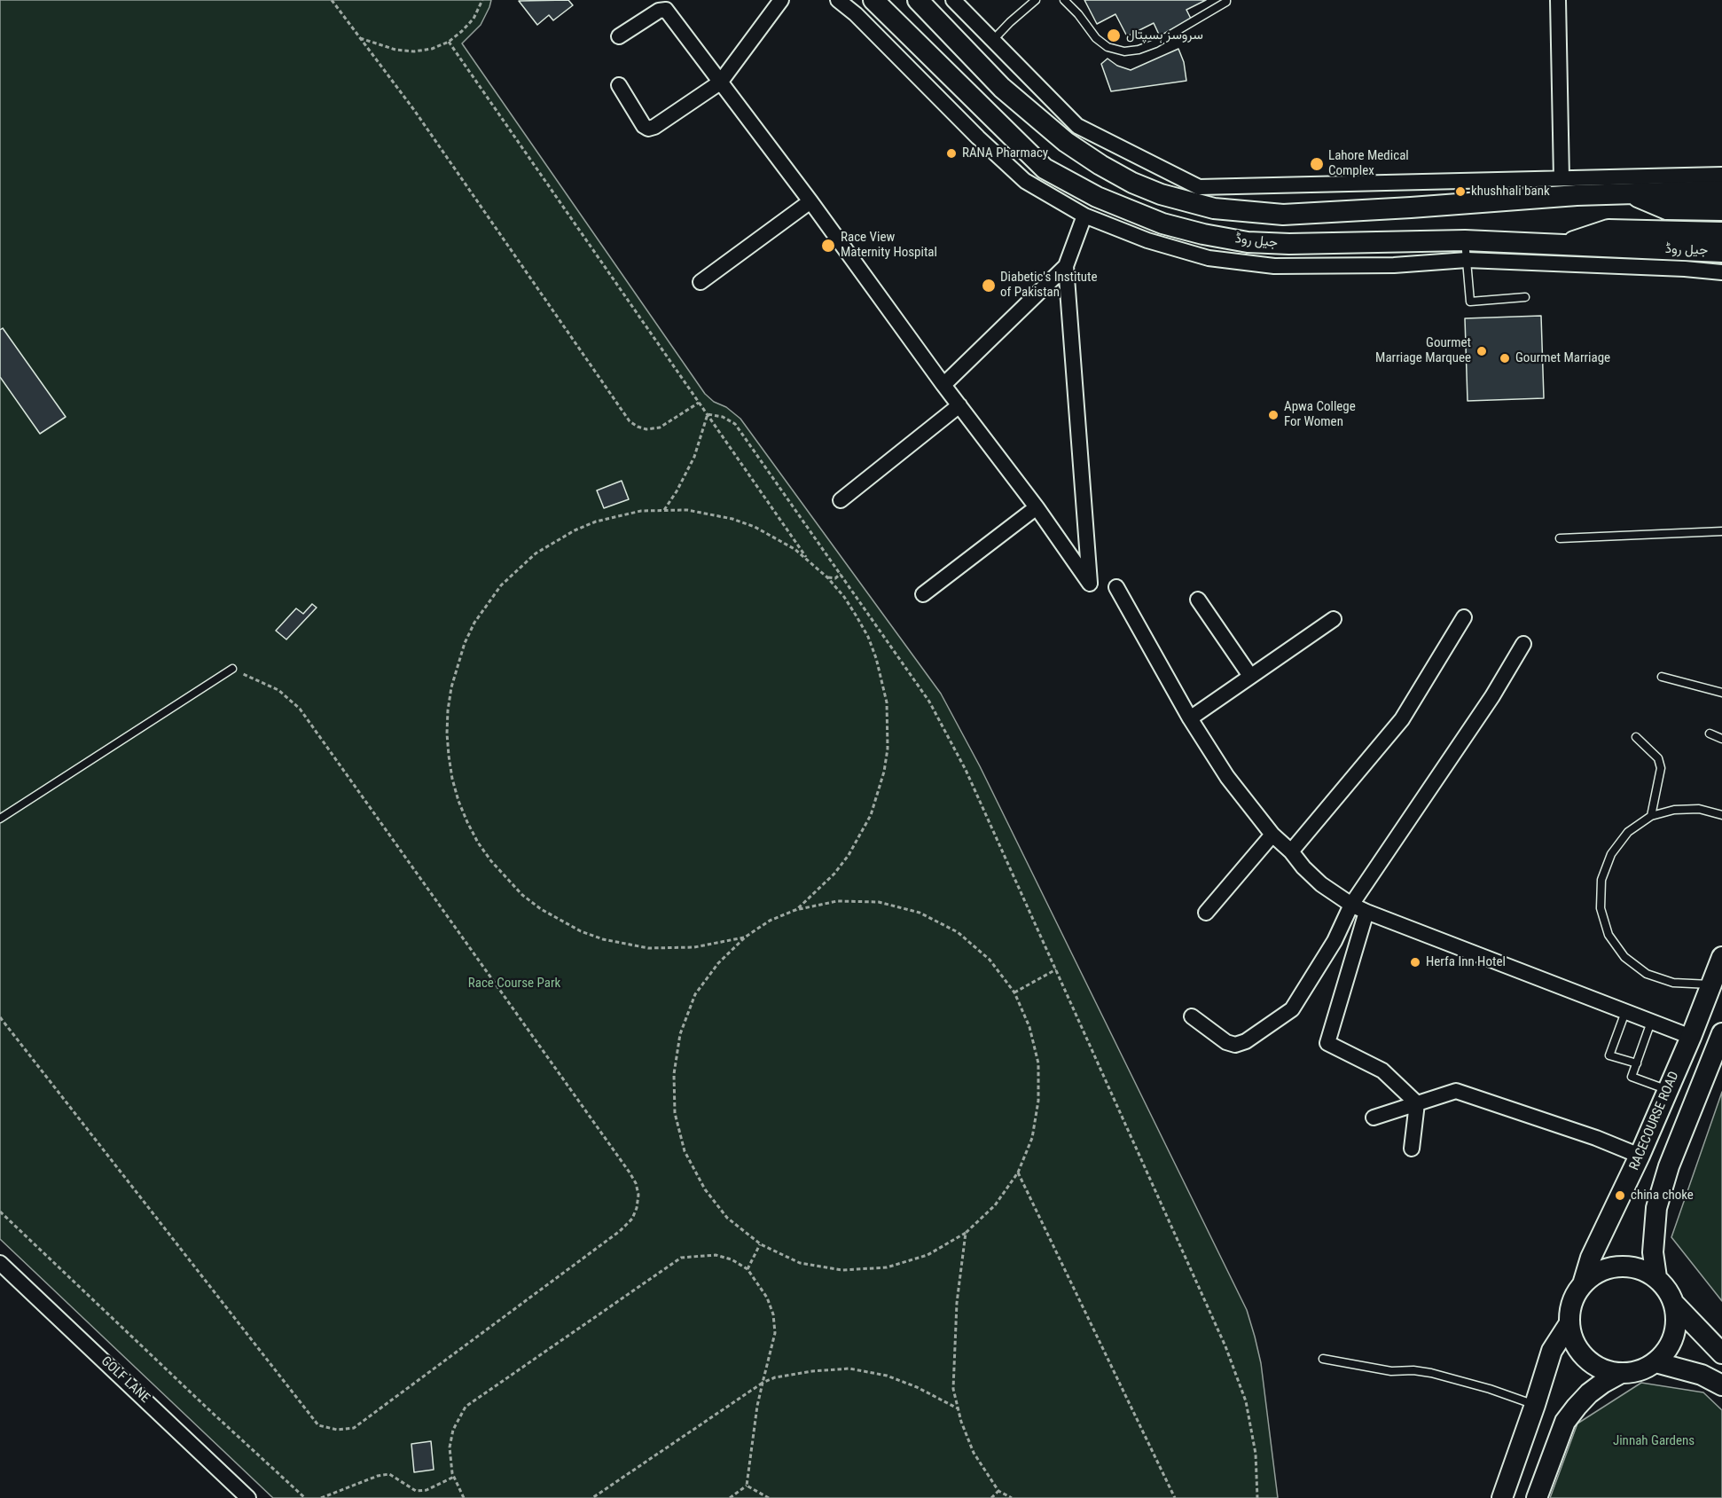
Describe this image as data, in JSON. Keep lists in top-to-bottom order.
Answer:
{
  "streets": {
    "main road": ["جیل روڈ", "RACECOURSE ROAD"],
    "street": ["GOLF LANE"]
  },
  "parks": ["Race Course Park", "Jinnah Gardens"],
  "places": [
    "سروسز ہسپتال",
    "RANA Pharmacy",
    "Lahore Medical Complex",
    "khushhali bank",
    "Race View Maternity Hospital",
    "Diabetic's Institute of Pakistan",
    "Gourmet Marriage Marquee",
    "Gourmet Marriage",
    "Apwa College For Women",
    "Herfa Inn Hotel",
    "china choke"
  ]
}
